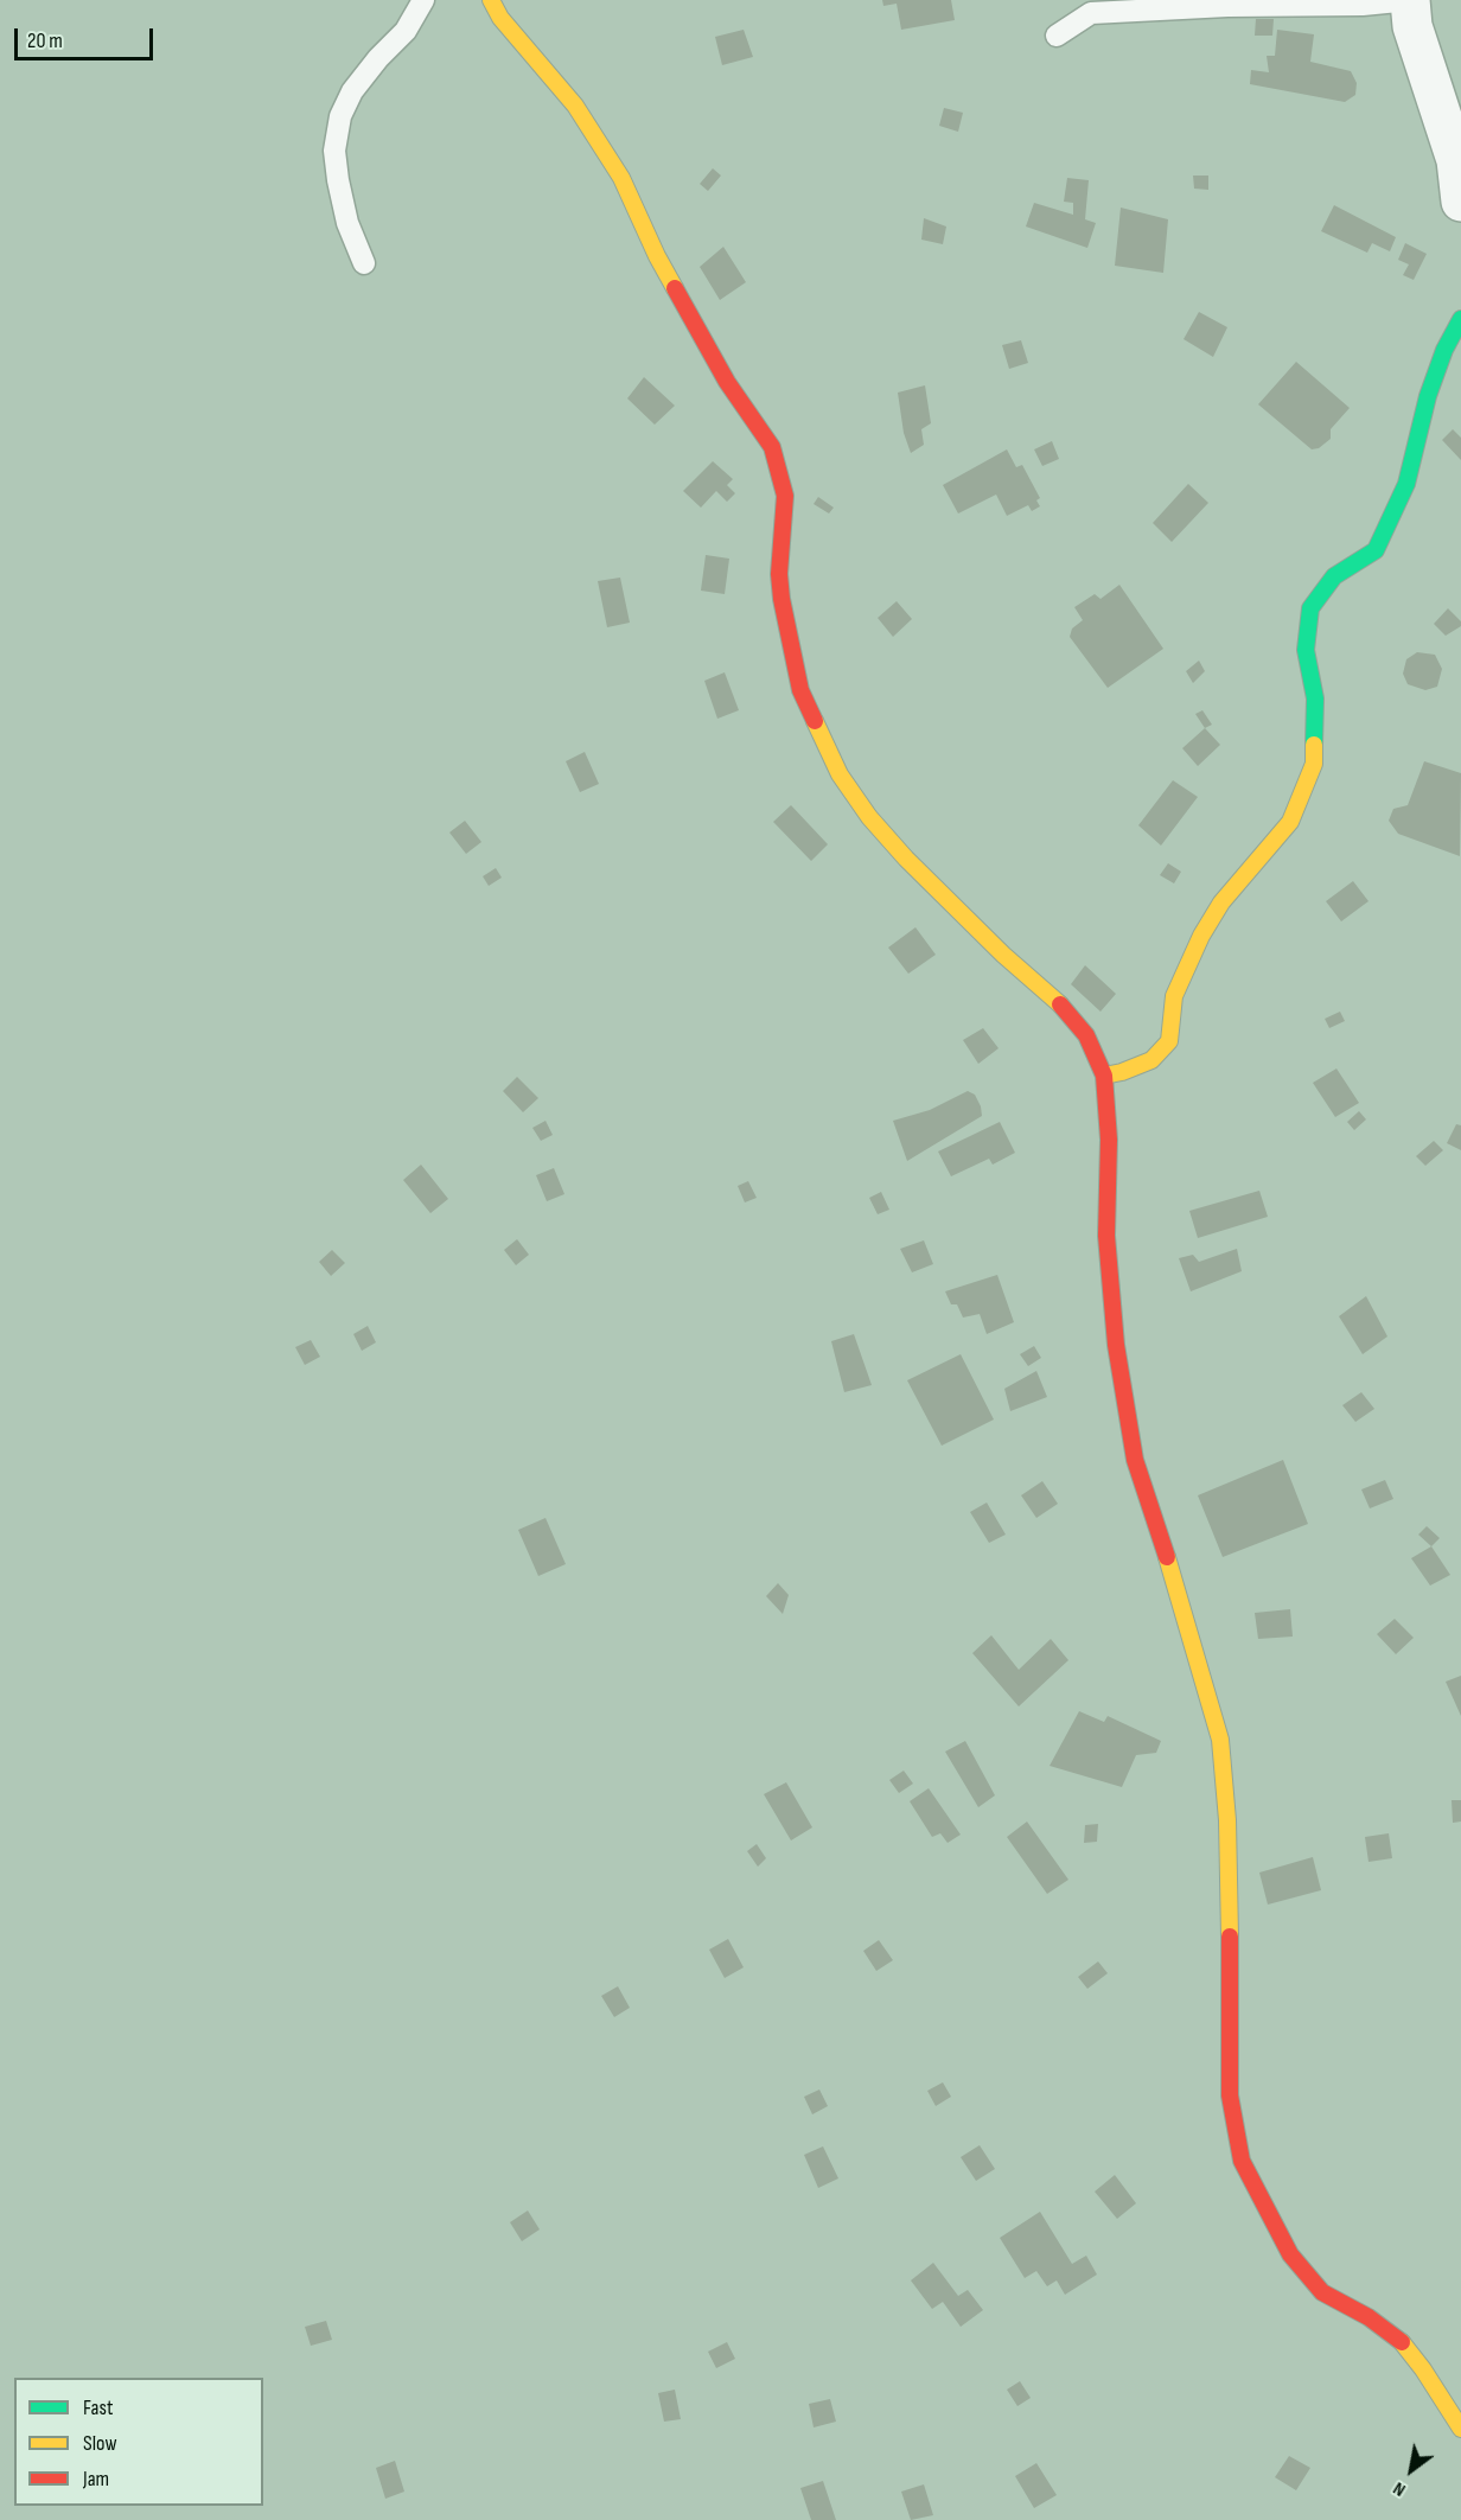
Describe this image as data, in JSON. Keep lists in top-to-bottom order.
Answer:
{
  "legend": ["Fast", "Slow", "Jam"],
  "scale_bar": "20 m",
  "north": "bottom left"
}
